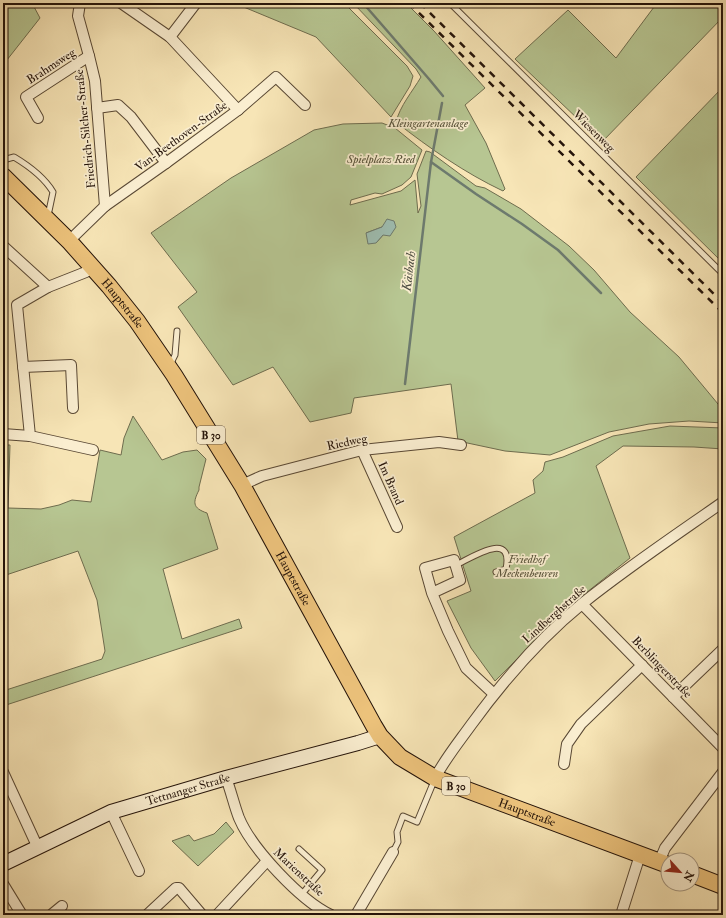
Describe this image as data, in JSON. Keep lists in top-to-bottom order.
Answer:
{
  "streets": {
    "main road": ["Hauptstraße", "B 30", "Tettnanger Straße"],
    "street": [
      "Brahmsweg",
      "Friedrich-Silcher-Straße",
      "Van-Beethoven-Straße",
      "Riedweg",
      "Im Brand",
      "Lindberghstraße",
      "Berblingerstraße",
      "Marienstraße"
    ],
    "lane": ["Wiesenweg"]
  },
  "crossings": [
    ["Brahmsweg", "Friedrich-Silcher-Straße"],
    ["Friedrich-Silcher-Straße", "Van-Beethoven-Straße"],
    ["Van-Beethoven-Straße", "Hauptstraße"],
    ["Hauptstraße", "Riedweg"],
    ["Hauptstraße", "Lindberghstraße"],
    ["Hauptstraße", "Tettnanger Straße"],
    ["Riedweg", "Im Brand"],
    ["Lindberghstraße", "Berblingerstraße"],
    ["Tettnanger Straße", "Marienstraße"]
  ],
  "water": ["Käsbach"],
  "parks": ["Kleingartenanlage", "Spielplatz Ried", "Friedhof Meckenbeuren"],
  "north": "bottom right"
}
